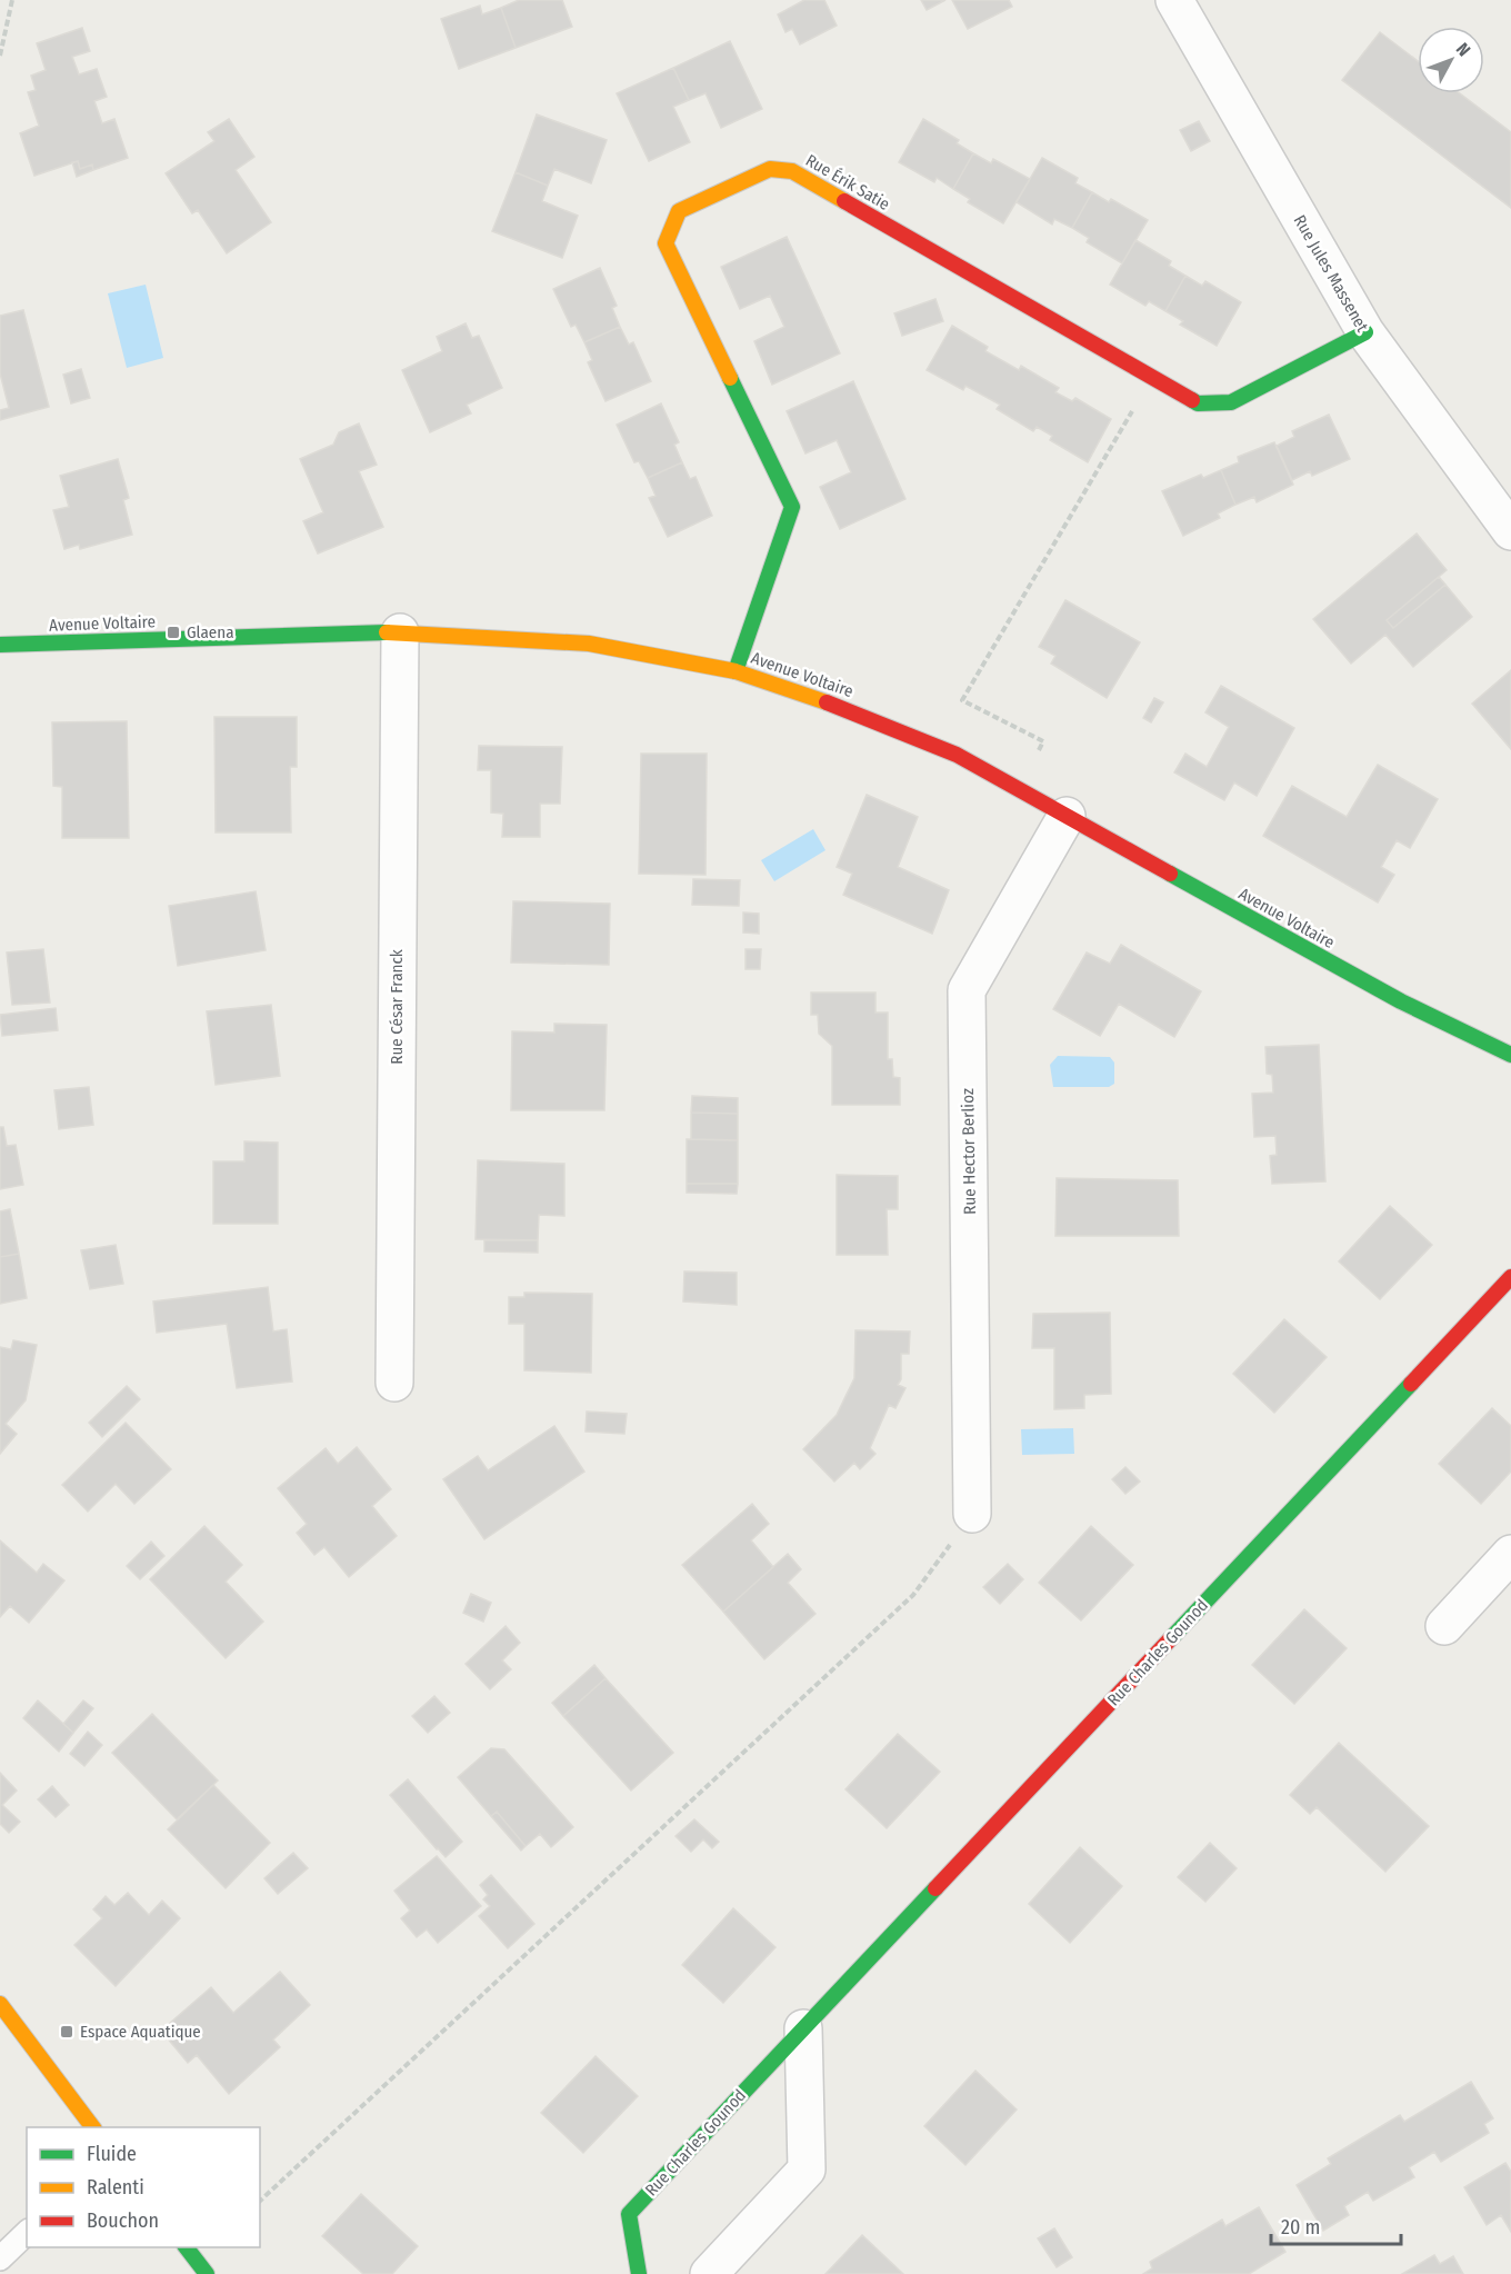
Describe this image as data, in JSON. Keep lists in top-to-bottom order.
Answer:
{
  "streets": {
    "street": [
      "Rue Érik Satie",
      "Rue Jules Massenet",
      "Avenue Voltaire",
      "Rue César Franck",
      "Rue Hector Berlioz",
      "Rue Charles Gounod"
    ]
  },
  "crossings": [
    ["Rue Érik Satie", "Rue Jules Massenet"],
    ["Rue Érik Satie", "Avenue Voltaire"],
    ["Avenue Voltaire", "Rue César Franck"],
    ["Avenue Voltaire", "Rue Hector Berlioz"]
  ],
  "places": {
    "transit": ["Glaena", "Espace Aquatique"]
  },
  "legend": ["Fluide", "Ralenti", "Bouchon"],
  "scale_bar": "20 m",
  "north": "top right"
}
